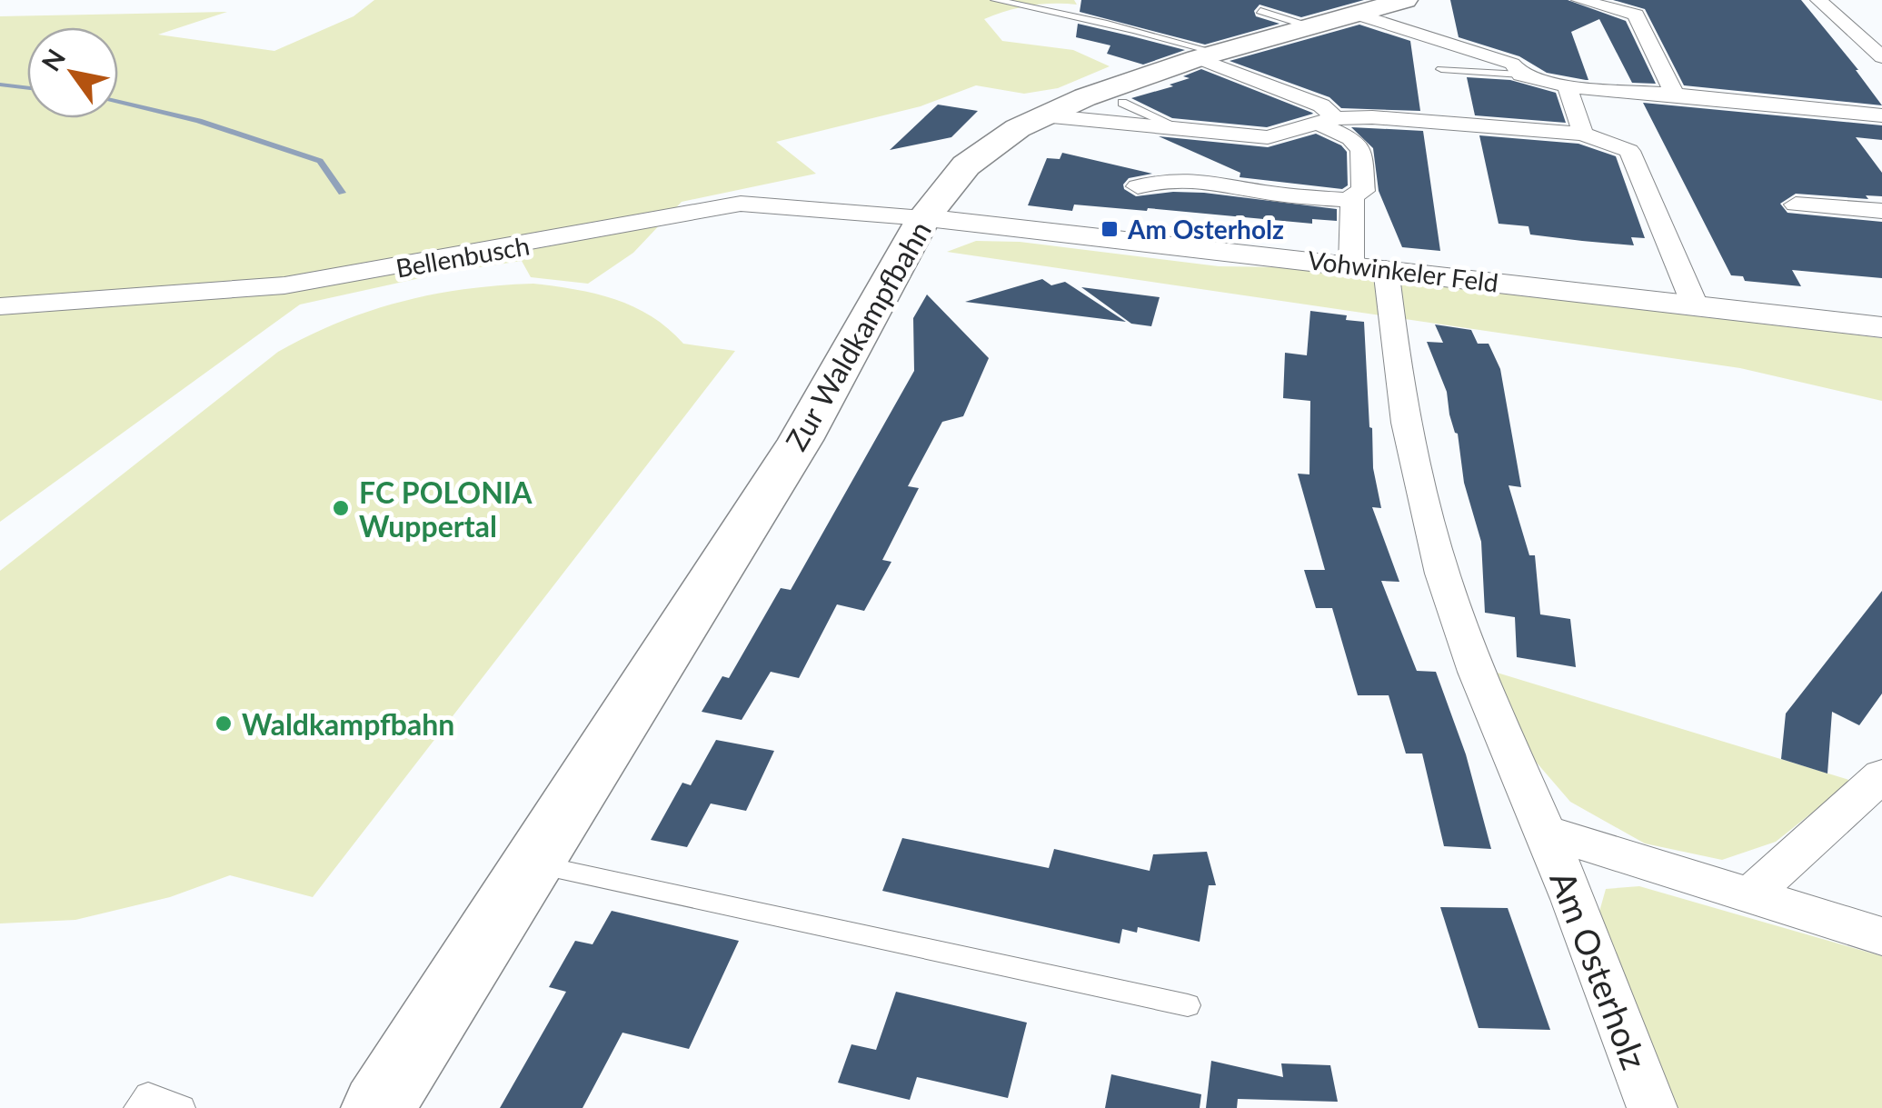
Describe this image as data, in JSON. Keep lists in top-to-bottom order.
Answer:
{
  "streets": {
    "main road": ["Zur Waldkampfbahn"],
    "street": ["Bellenbusch", "Vohwinkeler Feld", "Am Osterholz"]
  },
  "crossings": [
    ["Bellenbusch", "Vohwinkeler Feld"],
    ["Bellenbusch", "Zur Waldkampfbahn"],
    ["Vohwinkeler Feld", "Zur Waldkampfbahn"],
    ["Vohwinkeler Feld", "Am Osterholz"]
  ],
  "places": {
    "transit": ["Am Osterholz"],
    "other": ["FC POLONIA Wuppertal", "Waldkampfbahn"]
  },
  "north": "top left"
}
